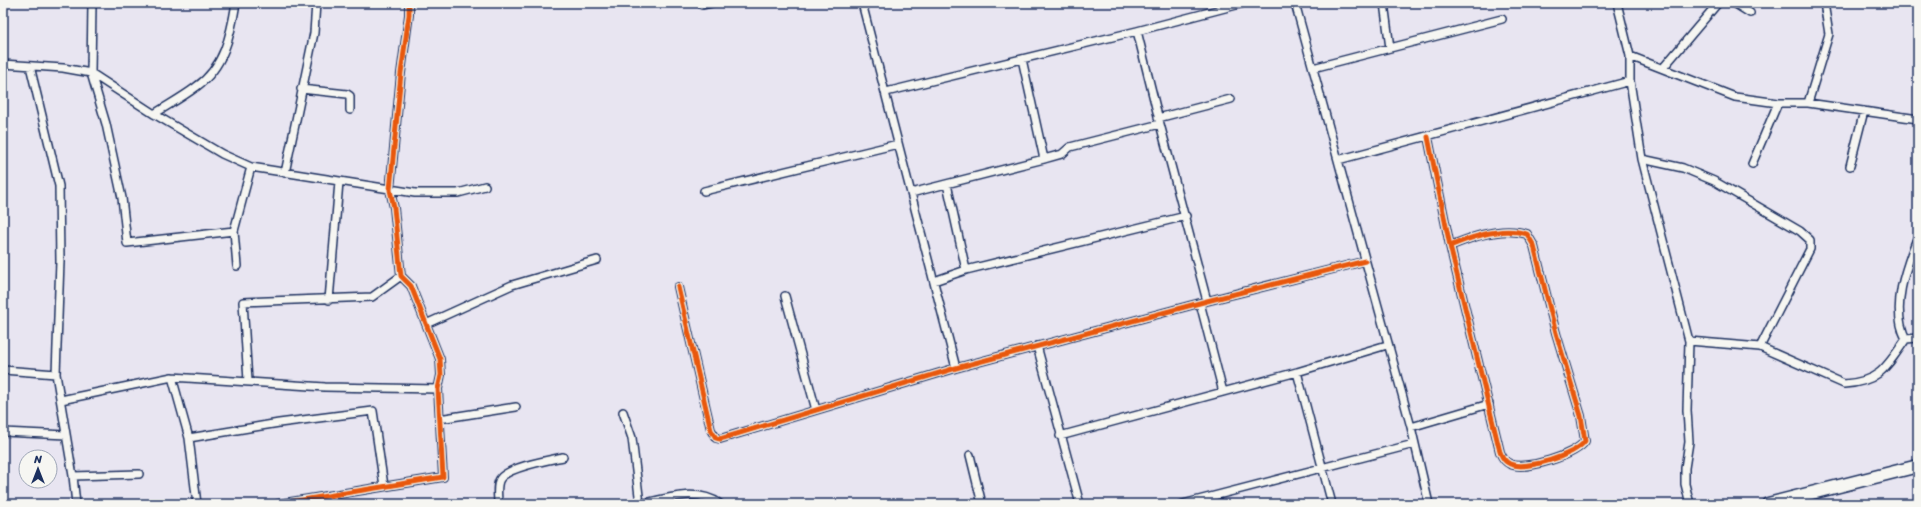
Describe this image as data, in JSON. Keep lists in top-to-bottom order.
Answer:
{
  "north": "top"
}
